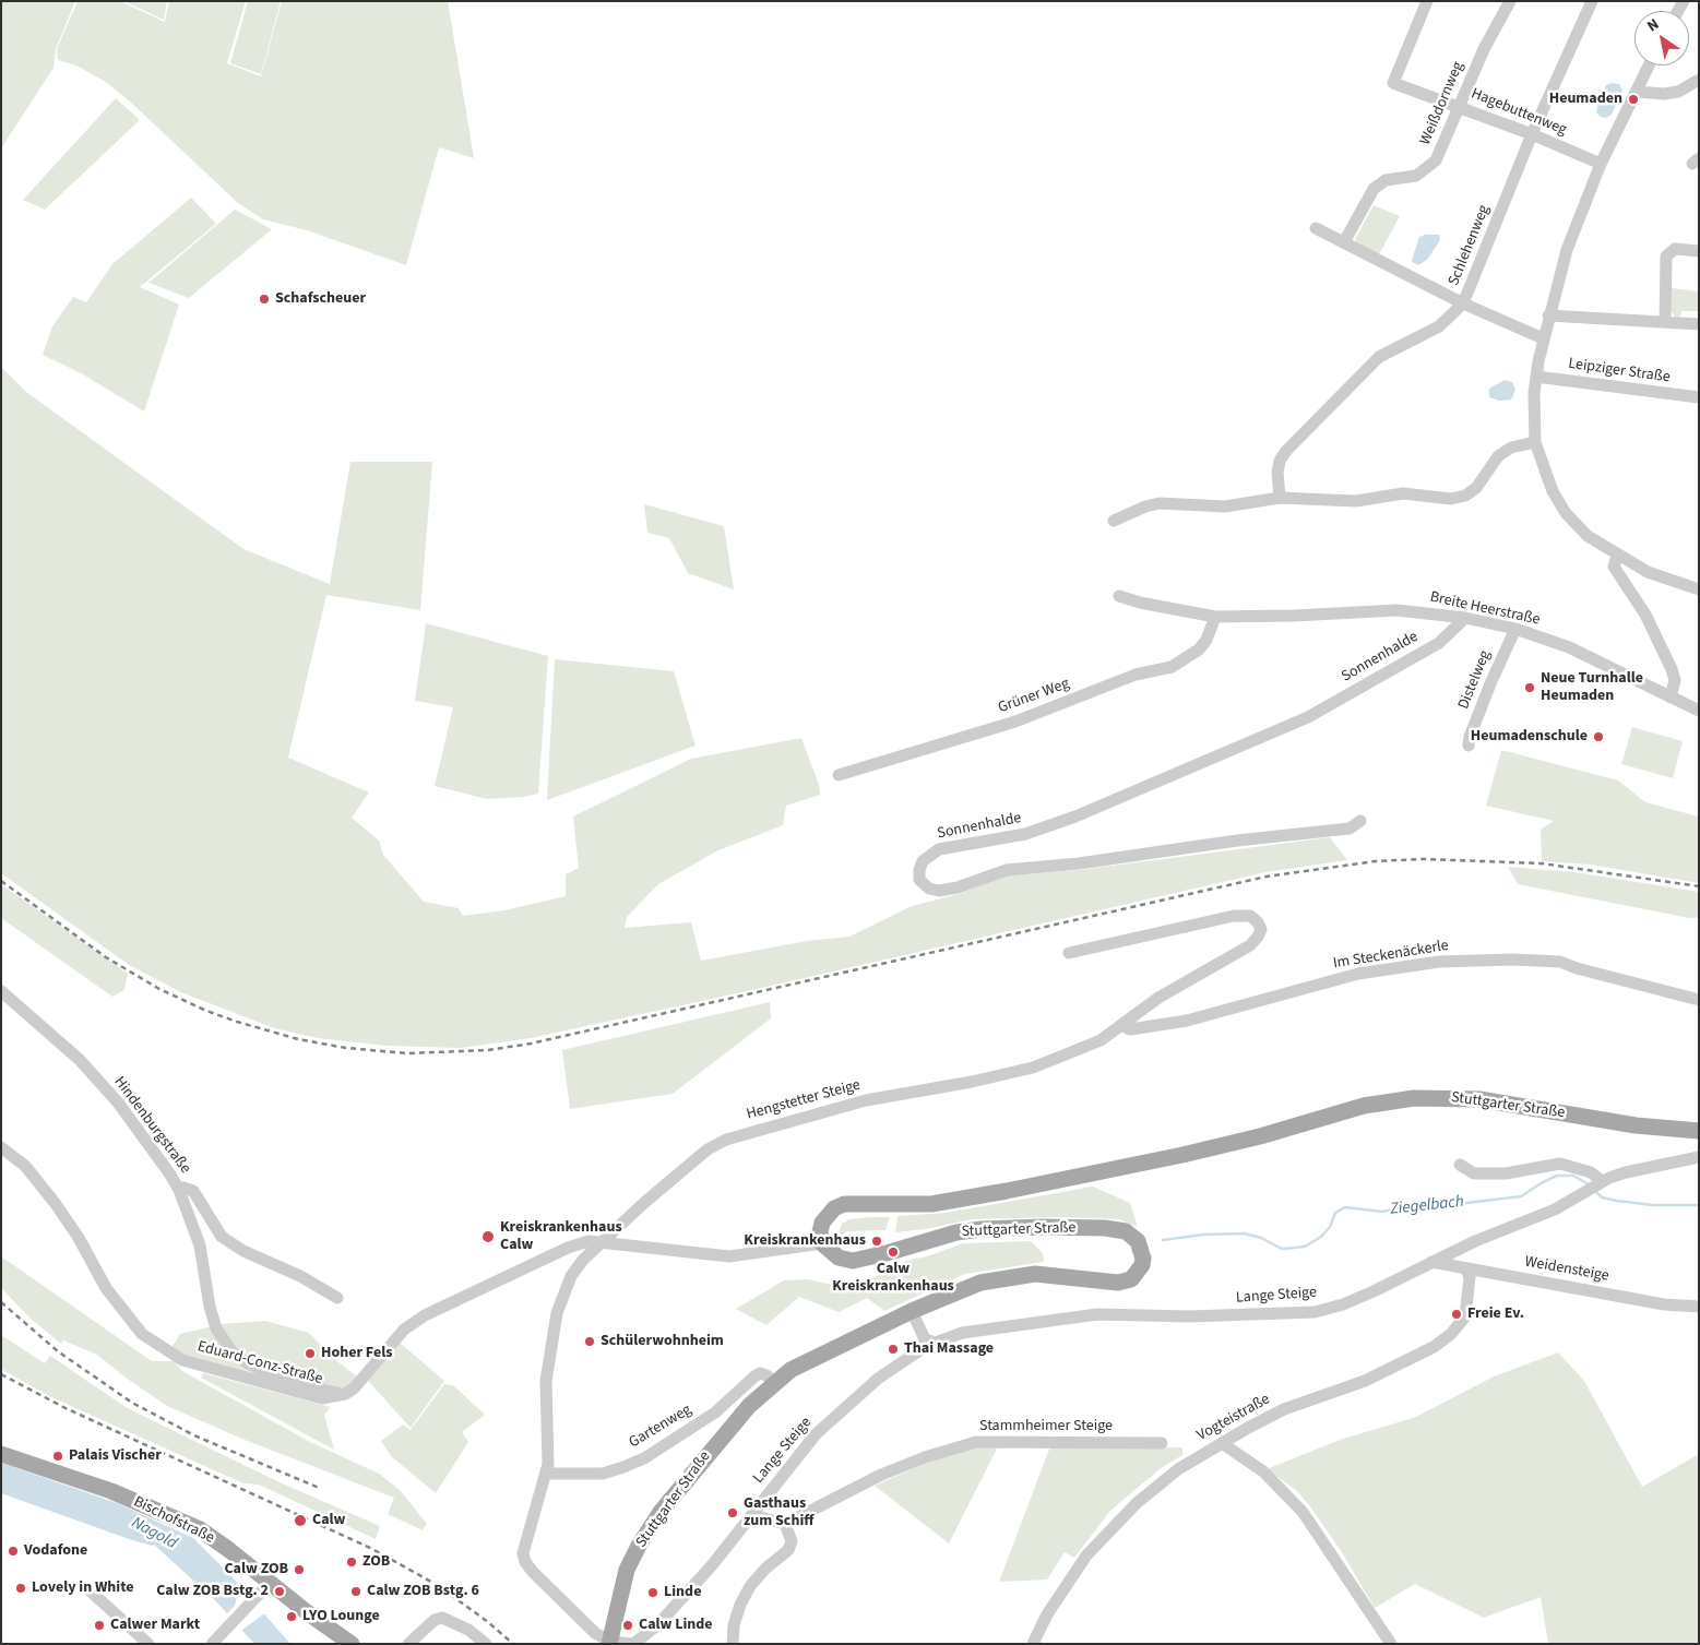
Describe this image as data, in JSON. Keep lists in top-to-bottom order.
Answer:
{
  "streets": {
    "main road": ["Stuttgarter Straße", "Bischofstraße"],
    "street": [
      "Weißdornweg",
      "Hagebuttenweg",
      "Schlehenweg",
      "Leipziger Straße",
      "Breite Heerstraße",
      "Sonnenhalde",
      "Distelweg",
      "Grüner Weg",
      "Im Steckenäckerle",
      "Hengstetter Steige",
      "Hindenburgstraße",
      "Weidensteige",
      "Lange Steige",
      "Eduard-Conz-Straße",
      "Vogteistraße",
      "Gartenweg",
      "Stammheimer Steige"
    ]
  },
  "crossings": [
    ["Weißdornweg", "Hagebuttenweg"],
    ["Hagebuttenweg", "Schlehenweg"],
    ["Breite Heerstraße", "Sonnenhalde"],
    ["Breite Heerstraße", "Distelweg"],
    ["Breite Heerstraße", "Grüner Weg"],
    ["Im Steckenäckerle", "Hengstetter Steige"],
    ["Hengstetter Steige", "Stuttgarter Straße"],
    ["Hengstetter Steige", "Lange Steige"],
    ["Hengstetter Steige", "Gartenweg"],
    ["Stuttgarter Straße", "Lange Steige"],
    ["Stuttgarter Straße", "Gartenweg"],
    ["Hindenburgstraße", "Eduard-Conz-Straße"],
    ["Weidensteige", "Lange Steige"],
    ["Weidensteige", "Vogteistraße"]
  ],
  "water": ["Ziegelbach", "Nagold"],
  "places": [
    "Heumaden",
    "Schafscheuer",
    "Neue Turnhalle Heumaden",
    "Heumadenschule",
    "Kreiskrankenhaus Calw",
    "Kreiskrankenhaus",
    "Calw Kreiskrankenhaus",
    "Freie Ev.",
    "Schülerwohnheim",
    "Thai Massage",
    "Hoher Fels",
    "Palais Vischer",
    "Gasthaus zum Schiff",
    "Calw",
    "Vodafone",
    "ZOB",
    "Calw ZOB",
    "Lovely in White",
    "Calw ZOB Bstg. 2",
    "Calw ZOB Bstg. 6",
    "Linde",
    "LYO Lounge",
    "Calwer Markt",
    "Calw Linde"
  ],
  "north": "top left"
}
